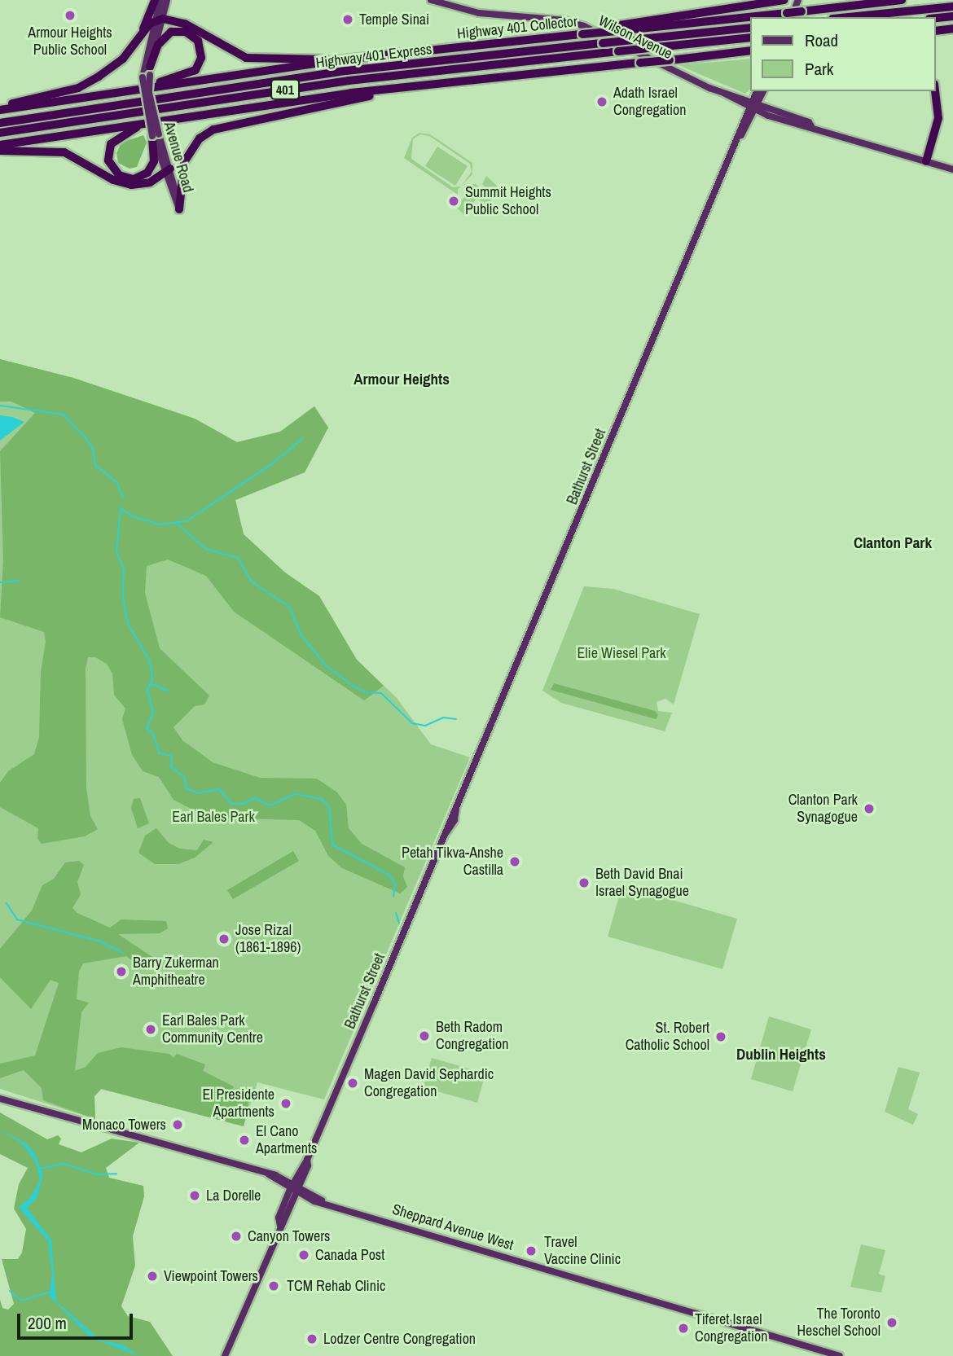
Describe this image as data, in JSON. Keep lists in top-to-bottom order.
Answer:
{
  "streets": {
    "highway": ["Highway 401 Collector", "Highway 401 Express", "401"],
    "main road": [
      "Wilson Avenue",
      "Avenue Road",
      "Bathurst Street",
      "Sheppard Avenue West"
    ]
  },
  "crossings": [
    ["Wilson Avenue", "Bathurst Street"],
    ["Bathurst Street", "Sheppard Avenue West"]
  ],
  "districts": ["Armour Heights", "Clanton Park", "Dublin Heights"],
  "parks": ["Elie Wiesel Park", "Earl Bales Park"],
  "places": [
    "Armour Heights Public School",
    "Temple Sinai",
    "Adath Israel Congregation",
    "Summit Heights Public School",
    "Clanton Park Synagogue",
    "Petah Tikva-Anshe Castilla",
    "Beth David Bnai Israel Synagogue",
    "Jose Rizal (1861-1896)",
    "Barry Zukerman Amphitheatre",
    "Earl Bales Park Community Centre",
    "Beth Radom Congregation",
    "St. Robert Catholic School",
    "Magen David Sephardic Congregation",
    "El Presidente Apartments",
    "Monaco Towers",
    "El Cano Apartments",
    "La Dorelle",
    "Canyon Towers",
    "Travel Vaccine Clinic",
    "Canada Post",
    "Viewpoint Towers",
    "TCM Rehab Clinic",
    "The Toronto Heschel School",
    "Tiferet Israel Congregation",
    "Lodzer Centre Congregation"
  ],
  "legend": ["Road", "Park"],
  "scale_bar": "200 m"
}
